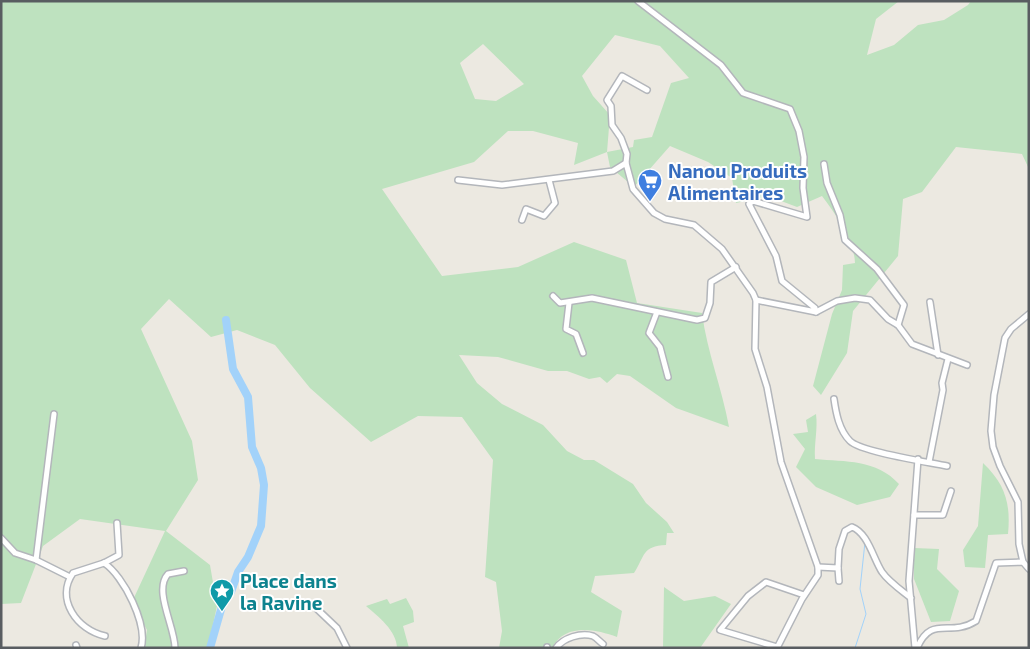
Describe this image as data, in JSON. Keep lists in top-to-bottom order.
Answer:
{
  "places": {
    "supermarket": ["Nanou Produits Alimentaires"],
    "place": ["Place dans la Ravine"]
  }
}
